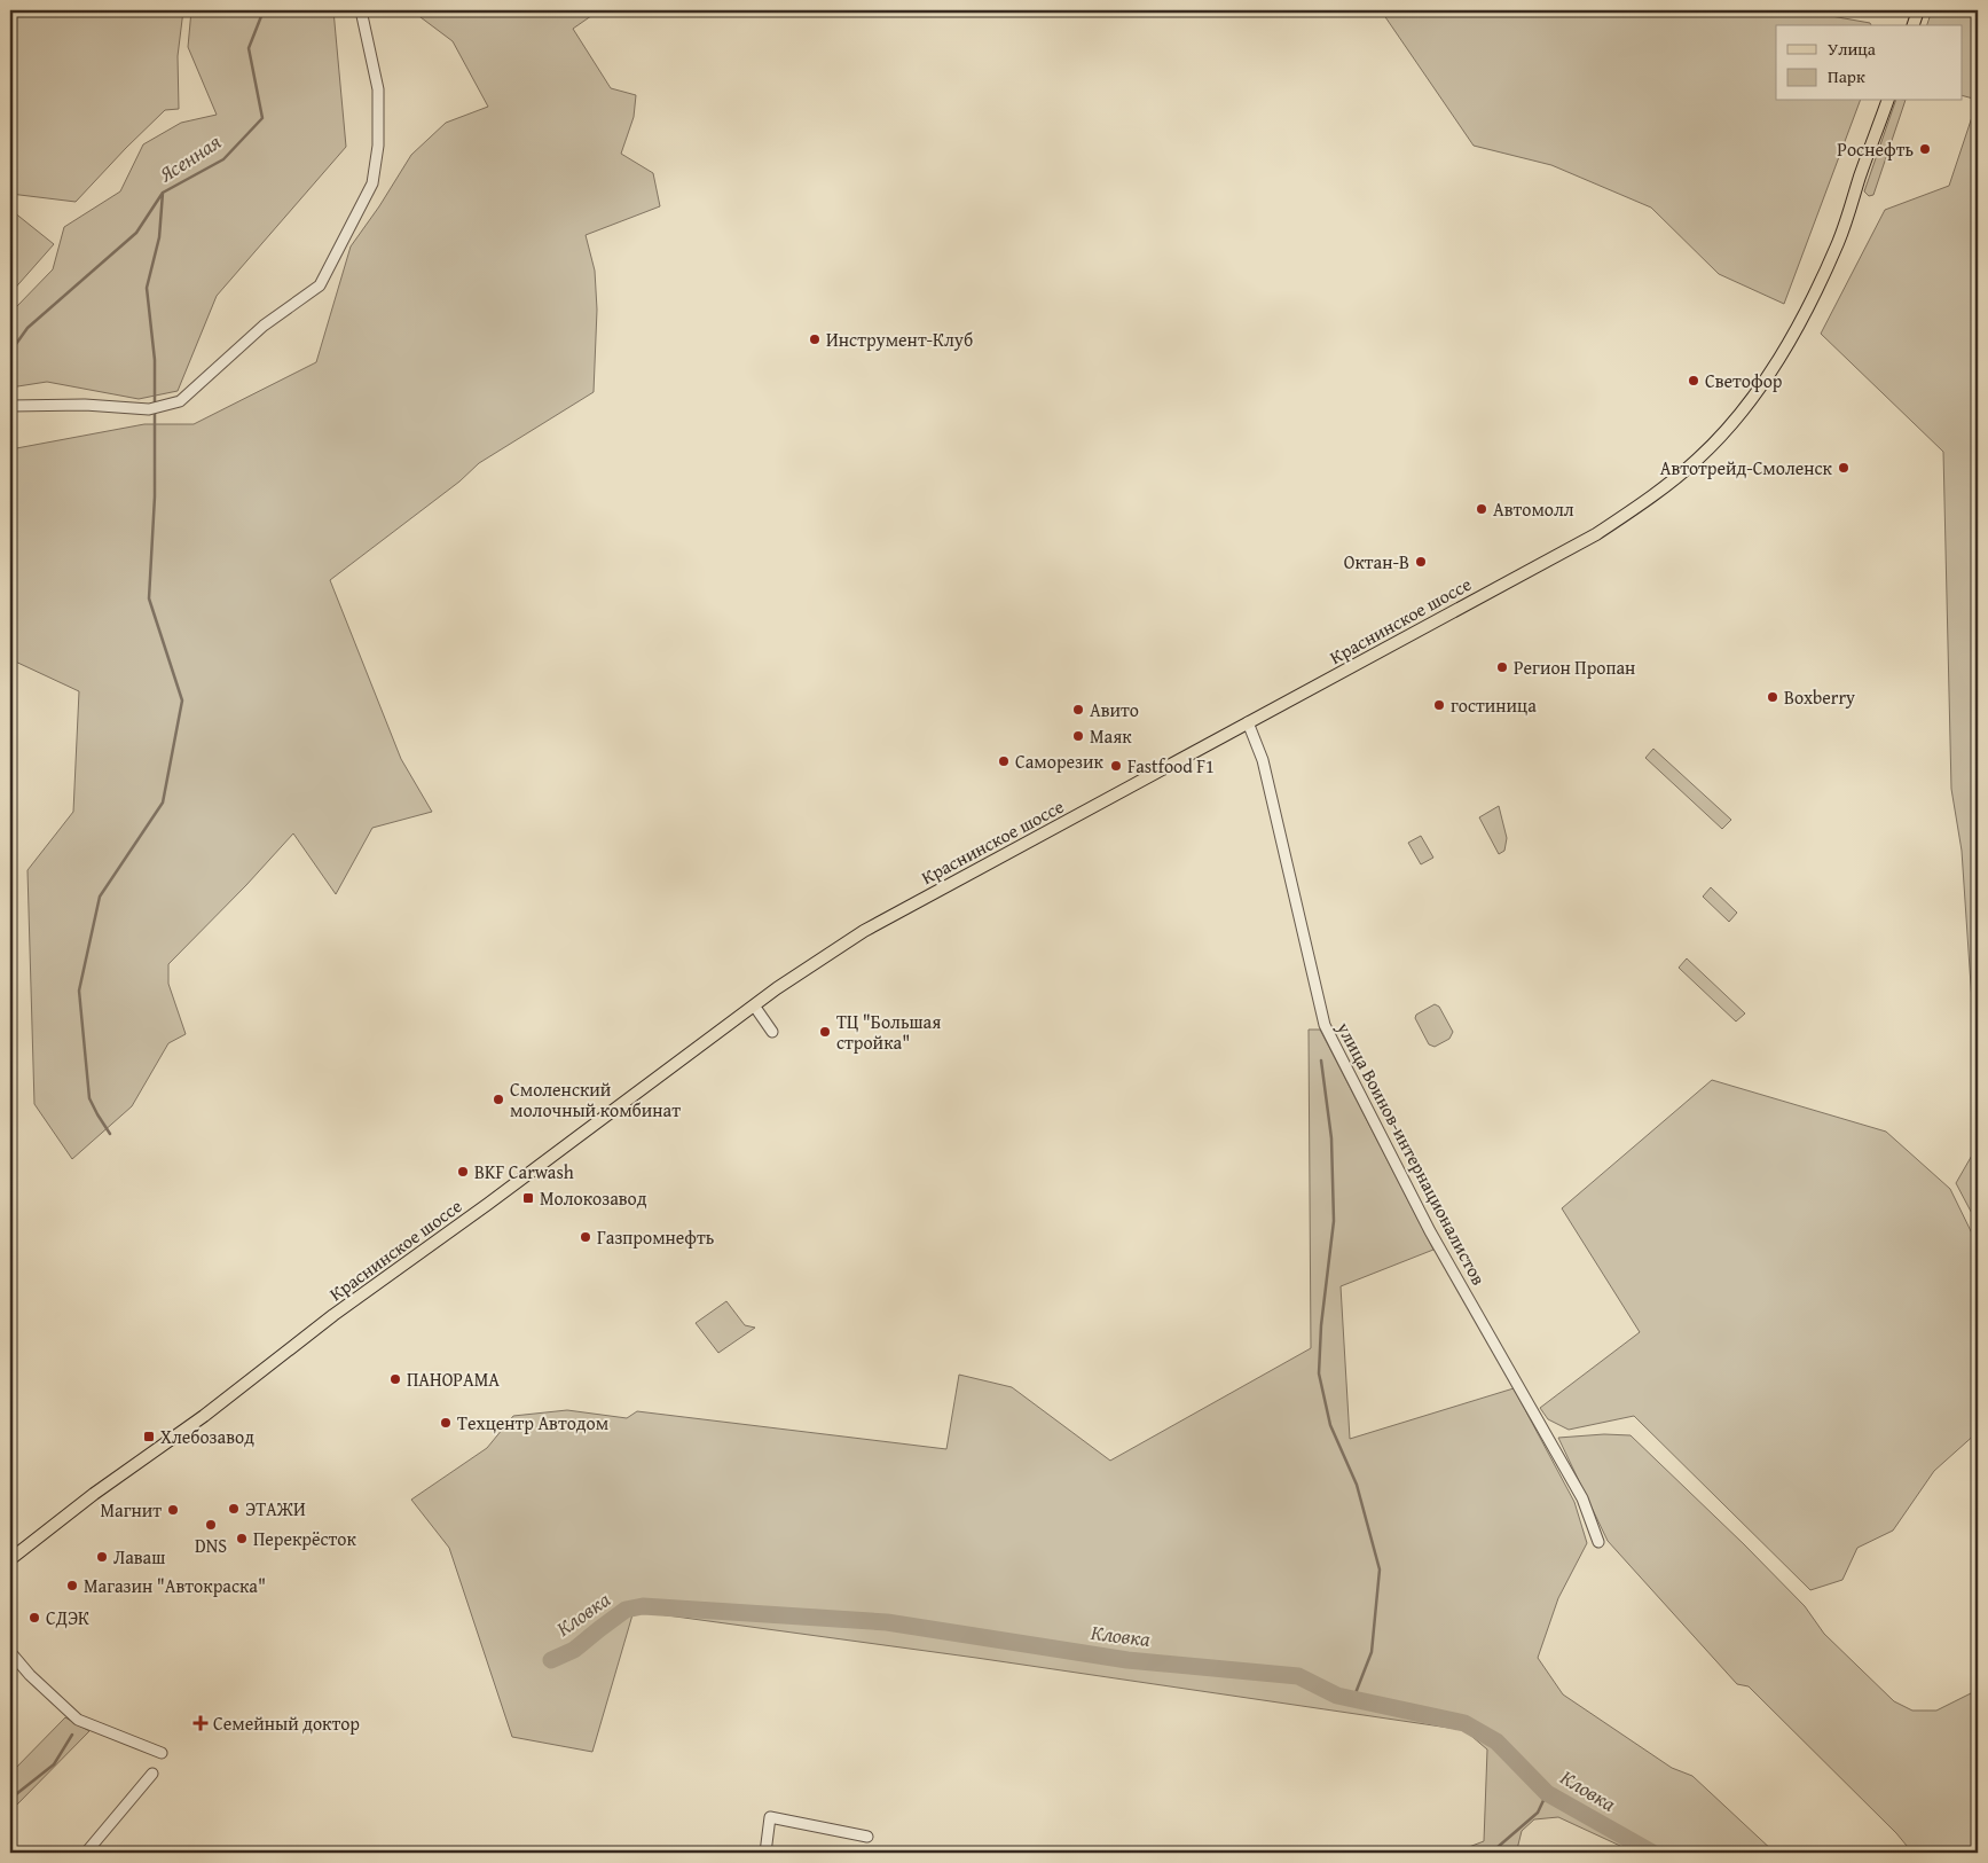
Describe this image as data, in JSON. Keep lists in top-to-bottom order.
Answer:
{
  "streets": {
    "main road": ["Краснинское шоссе"],
    "street": ["улица Воинов-интернационалистов"]
  },
  "crossings": [
    ["Краснинское шоссе", "улица Воинов-интернационалистов"]
  ],
  "water": ["Ясенная", "Кловка"],
  "places": {
    "other": [
      "Роснефть",
      "Инструмент-Клуб",
      "Светофор",
      "Автотрейд-Смоленск",
      "Автомолл",
      "Октан-В",
      "Регион Пропан",
      "Boxberry",
      "гостиница",
      "Авито",
      "Маяк",
      "Саморезик",
      "Fastfood F1",
      "ТЦ \"Большая стройка\"",
      "Смоленский молочный комбинат",
      "BKF Carwash",
      "Газпромнефть",
      "ПАНОРАМА",
      "Техцентр Автодом",
      "ЭТАЖИ",
      "Магнит",
      "DNS",
      "Перекрёсток",
      "Лаваш",
      "Магазин \"Автокраска\"",
      "СДЭК"
    ],
    "transit": ["Молокозавод", "Хлебозавод"],
    "health": ["Семейный доктор"]
  },
  "legend": ["Улица", "Парк"]
}
